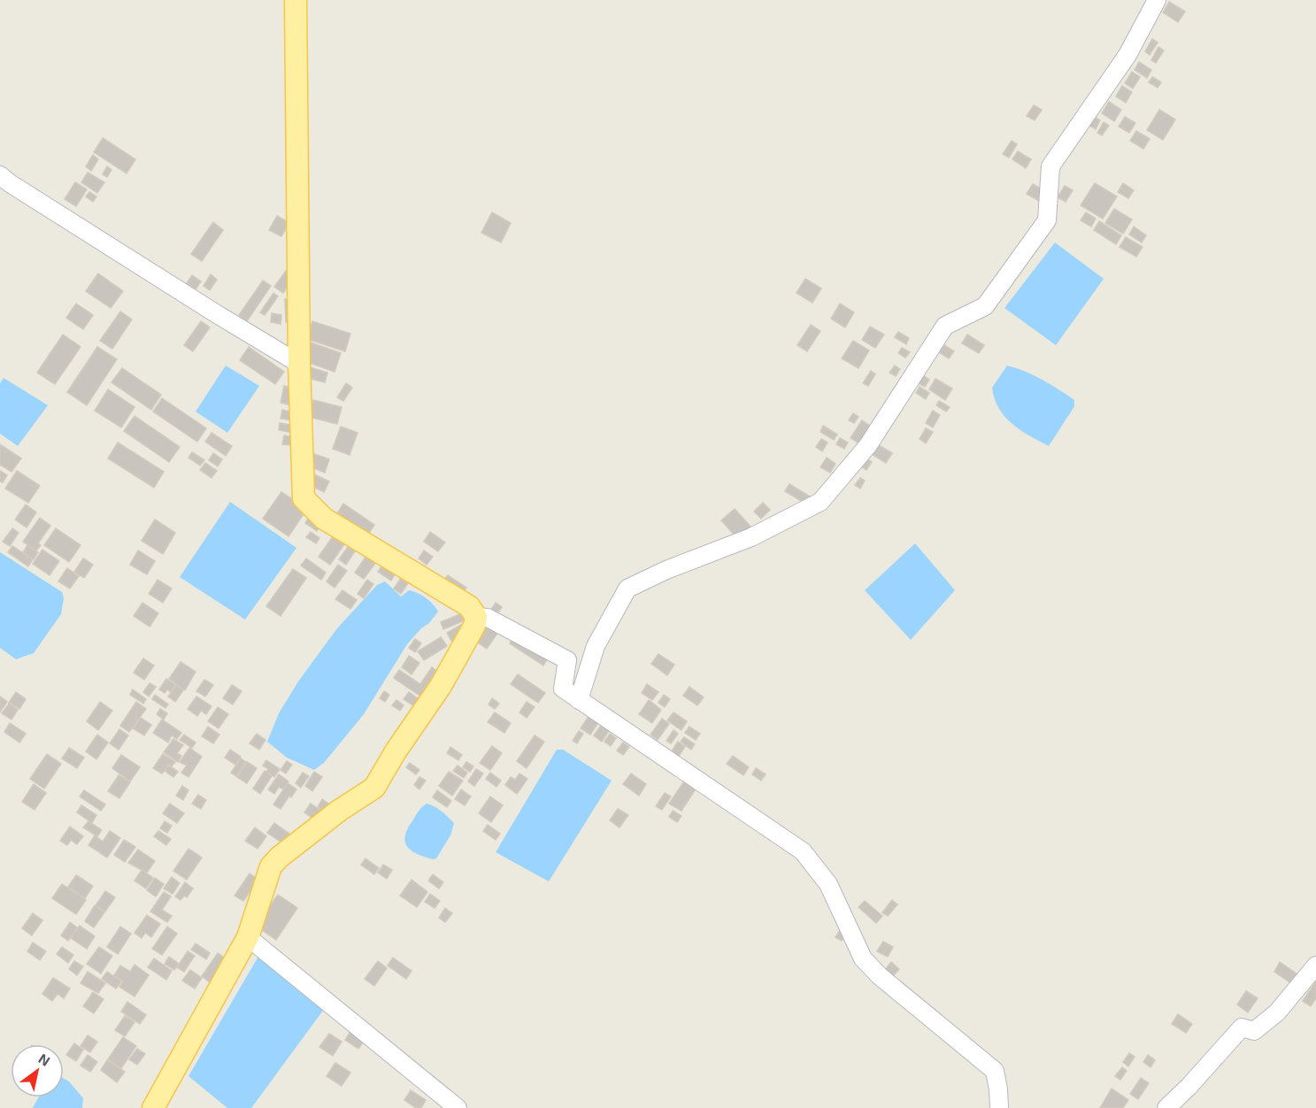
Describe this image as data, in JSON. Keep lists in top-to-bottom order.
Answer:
{
  "north": "top right"
}
